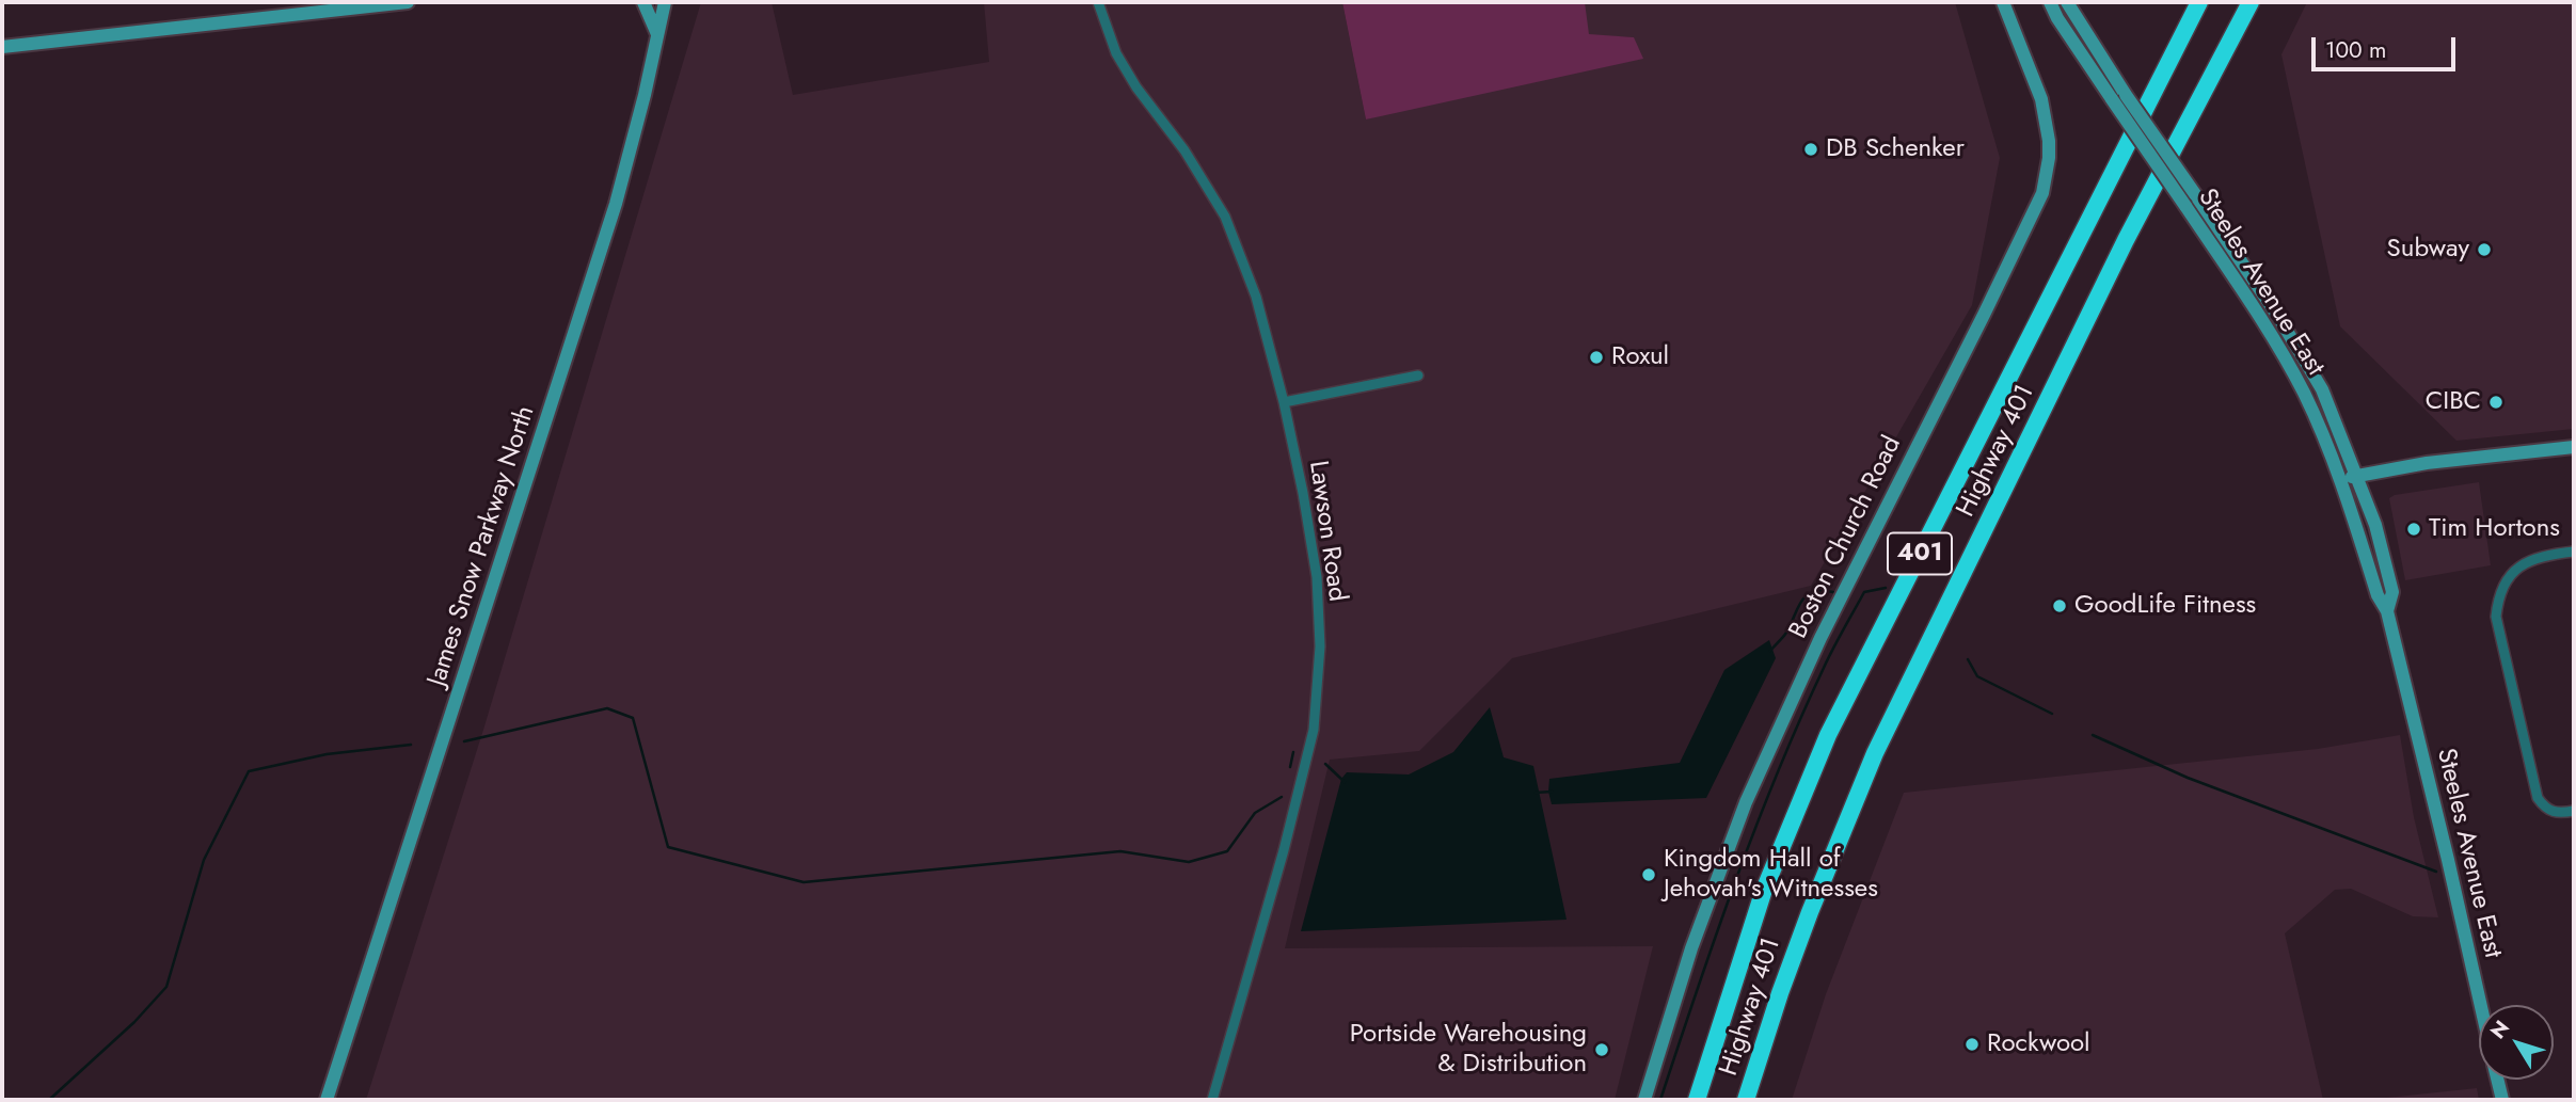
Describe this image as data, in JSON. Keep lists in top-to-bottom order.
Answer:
{
  "streets": {
    "highway": ["Highway 401", "401"],
    "main road": ["Steeles Avenue East", "Boston Church Road", "James Snow Parkway North"],
    "street": ["Lawson Road"]
  },
  "places": [
    "DB Schenker",
    "Subway",
    "Roxul",
    "CIBC",
    "Tim Hortons",
    "GoodLife Fitness",
    "Kingdom Hall of Jehovah's Witnesses",
    "Rockwool",
    "Portside Warehousing & Distribution"
  ],
  "scale_bar": "100 m",
  "north": "top left"
}
